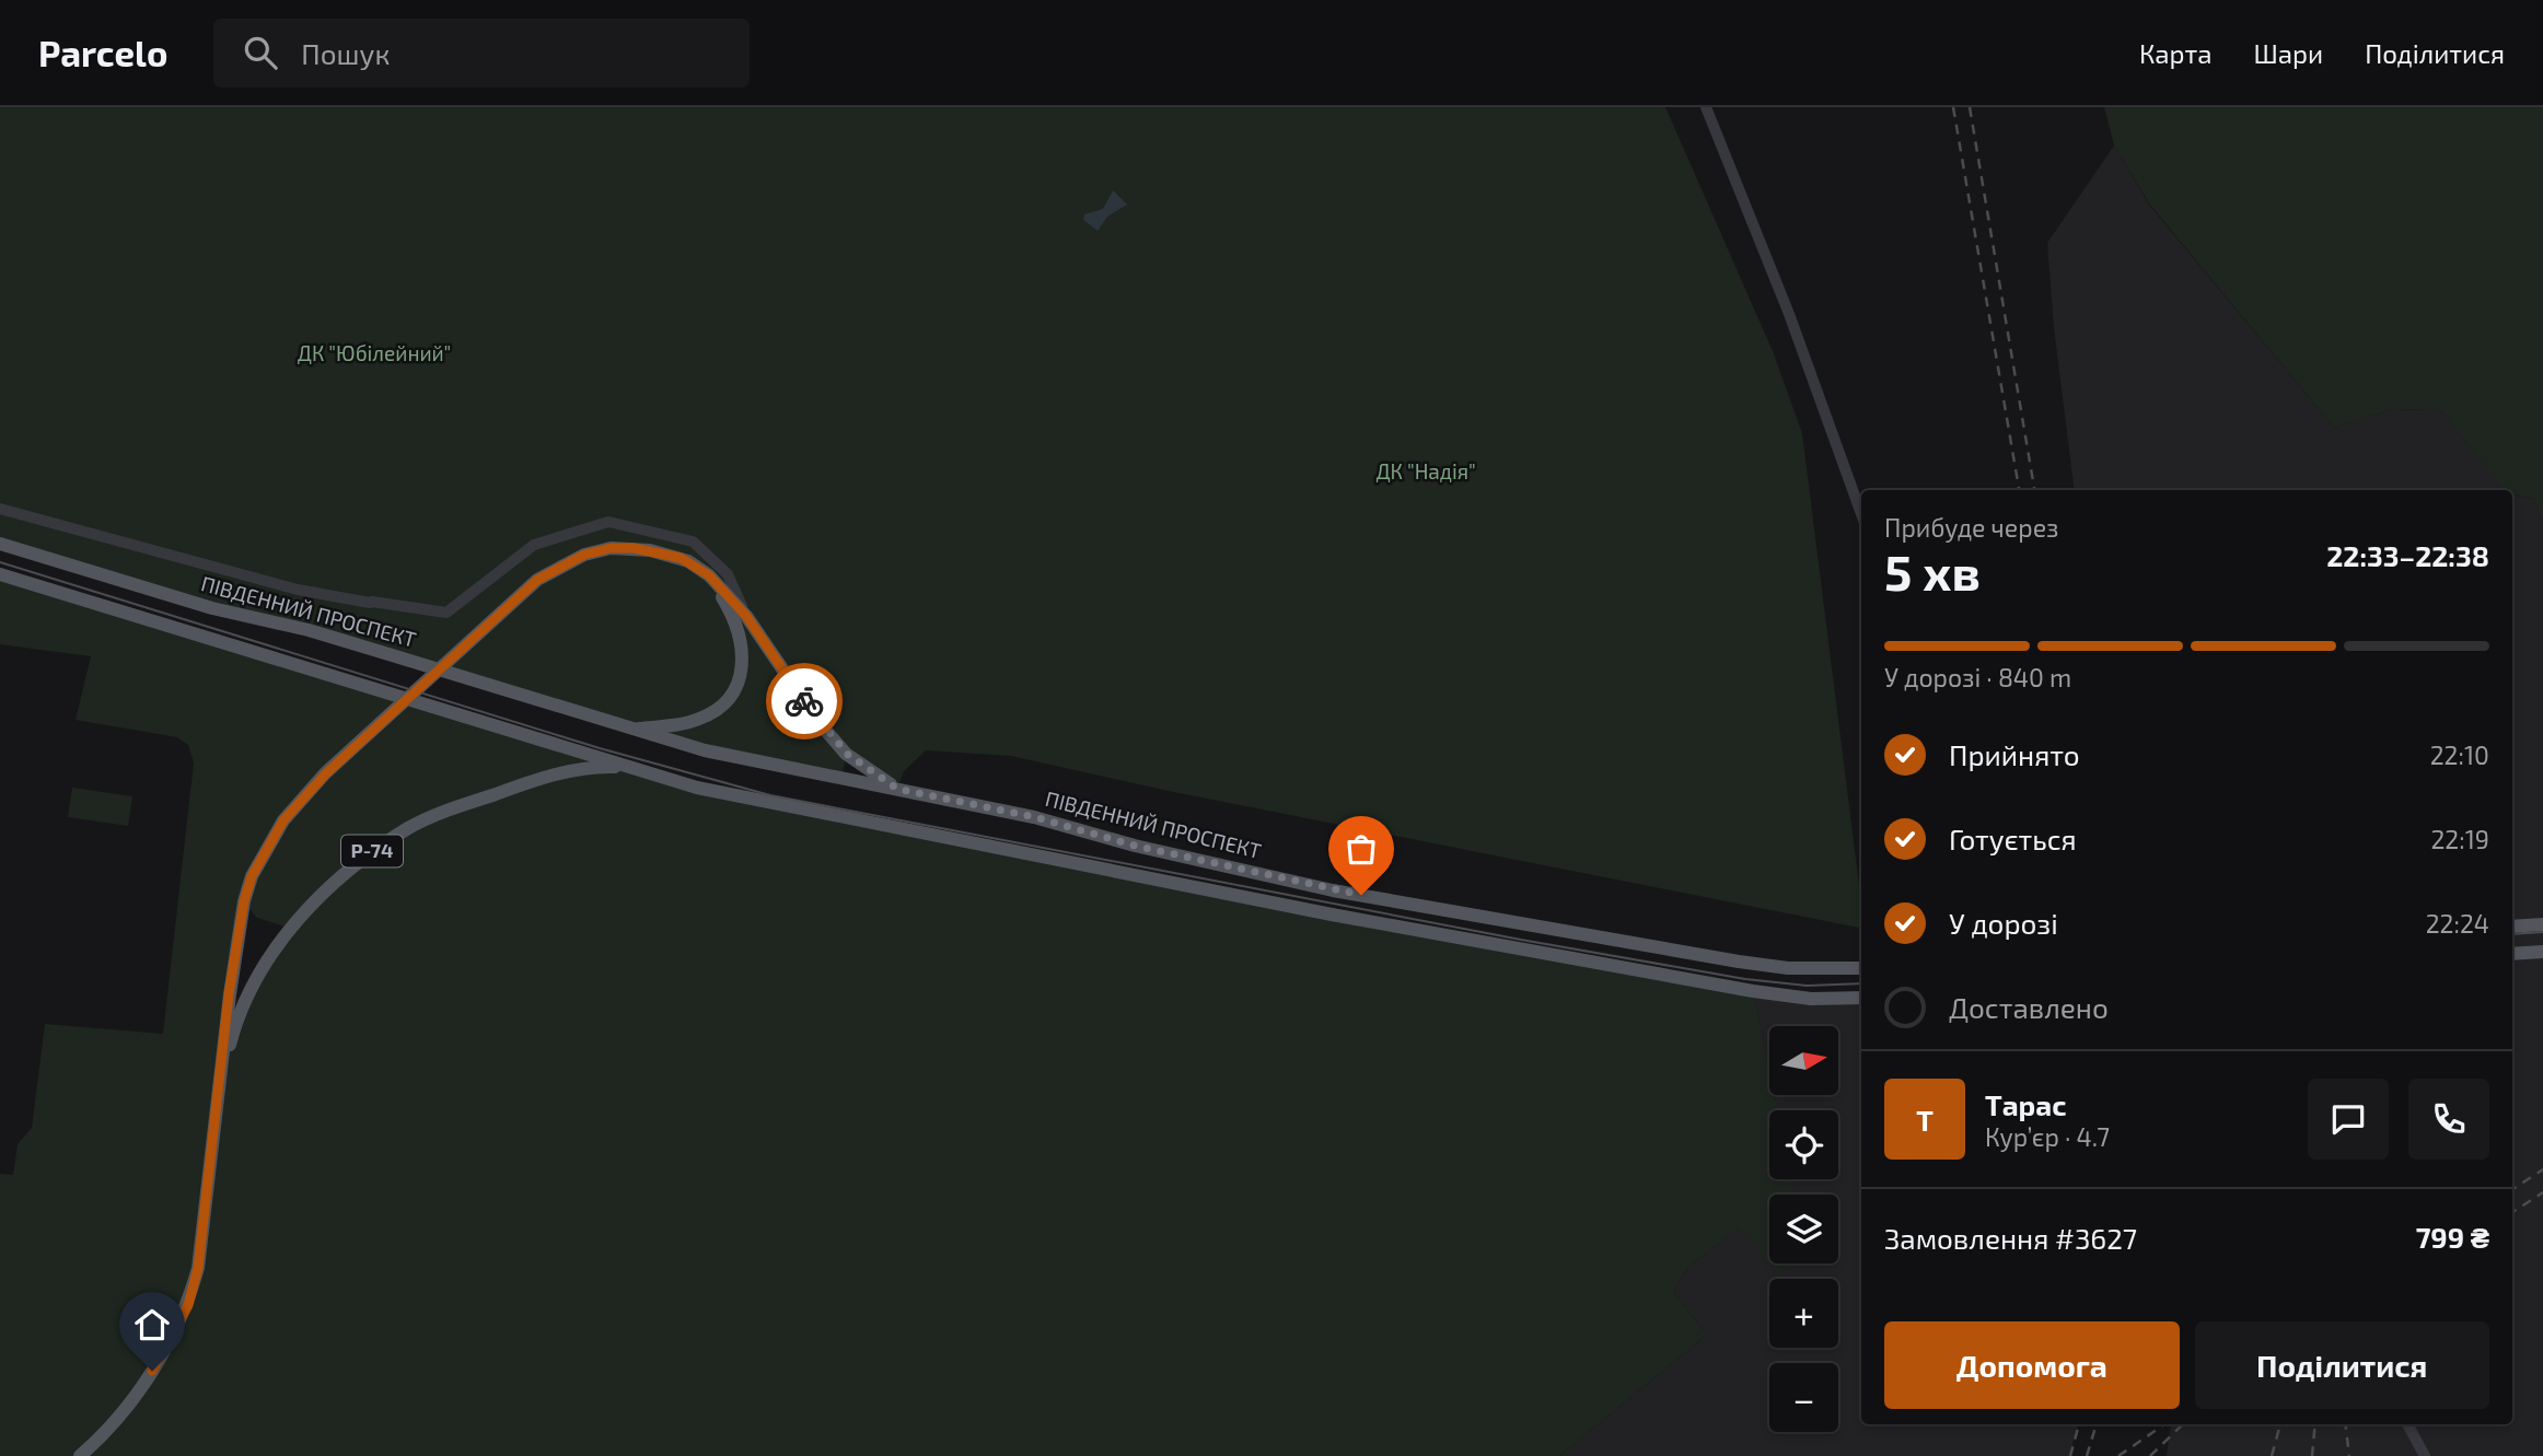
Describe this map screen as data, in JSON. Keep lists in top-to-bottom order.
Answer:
{
  "streets": {
    "main road": ["ПІВДЕННИЙ ПРОСПЕКТ", "Р-74"]
  },
  "crossings": [
    ["ПІВДЕННИЙ ПРОСПЕКТ", "Р-74"]
  ],
  "parks": ["ДК \"Юбілейний\"", "ДК \"Надія\""],
  "north": "right",
  "page": {
    "header": "Parcelo",
    "search": "Пошук",
    "nav": ["Карта", "Шари", "Поділитися"],
    "heading": ["5 хв", "Прибуде через", "22:33–22:38"],
    "panel": [
      "Тарас",
      "Кур’єр · 4.7",
      "Замовлення #3627",
      "799 ₴"
    ],
    "bar": "У дорозі · 840 m",
    "list": [
      ["Прийнято", "22:10"],
      ["Готується", "22:19"],
      ["У дорозі", "22:24"],
      "Доставлено"
    ],
    "map_buttons": ["+", "−"],
    "round": "Т",
    "buttons": ["Допомога", "Поділитися"]
  }
}
